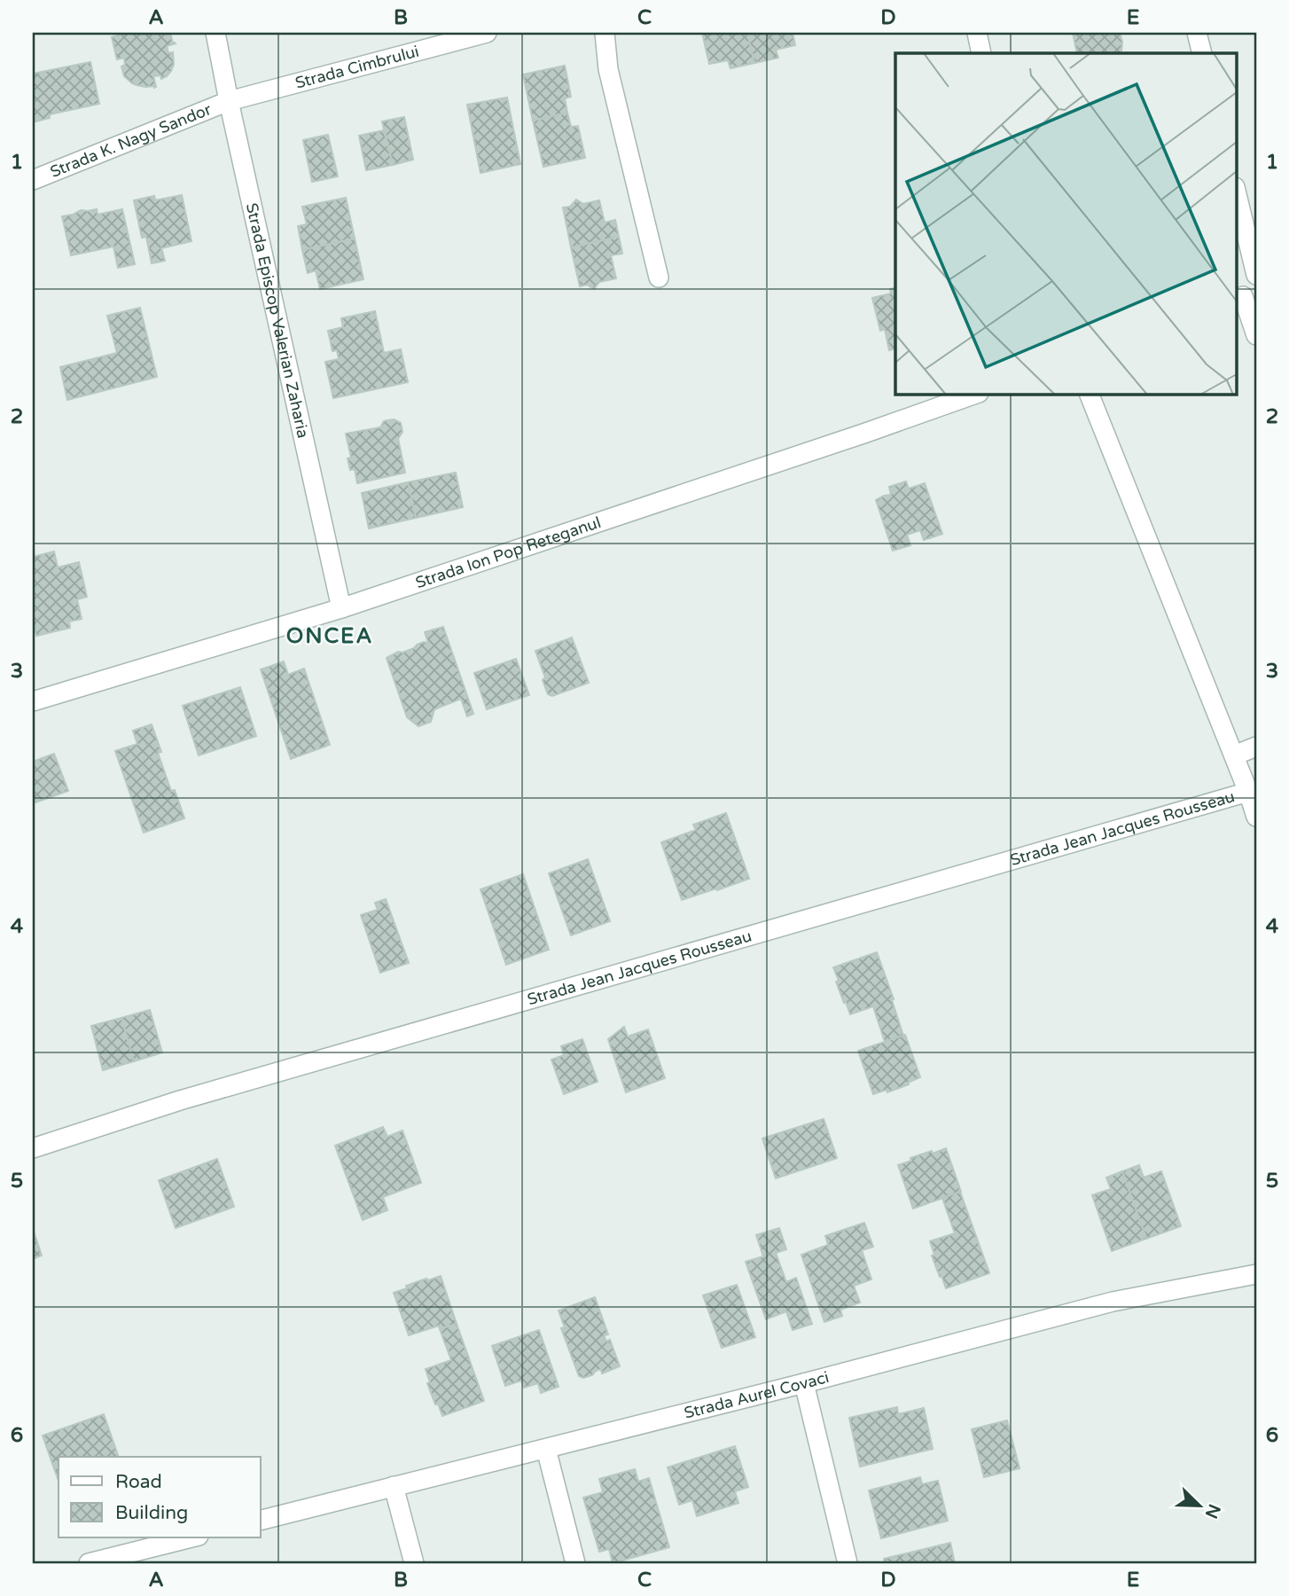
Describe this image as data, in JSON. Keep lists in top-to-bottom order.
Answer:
{
  "streets": {
    "street": [
      "Strada Cimbrului",
      "Strada K. Nagy Sandor",
      "Strada Episcop Valerian Zaharia",
      "Strada Ion Pop Reteganul",
      "Strada Jean Jacques Rousseau",
      "Strada Aurel Covaci"
    ]
  },
  "crossings": [
    ["Strada Cimbrului", "Strada K. Nagy Sandor"],
    ["Strada Cimbrului", "Strada Episcop Valerian Zaharia"],
    ["Strada K. Nagy Sandor", "Strada Episcop Valerian Zaharia"],
    ["Strada Episcop Valerian Zaharia", "Strada Ion Pop Reteganul"]
  ],
  "districts": ["ONCEA"],
  "legend": ["Road", "Building"],
  "north": "bottom right",
  "grid": {
    "columns": [
      "A",
      "B",
      "C",
      "D",
      "E"
    ],
    "rows": [
      "1",
      "2",
      "3",
      "4",
      "5",
      "6"
    ]
  }
}
